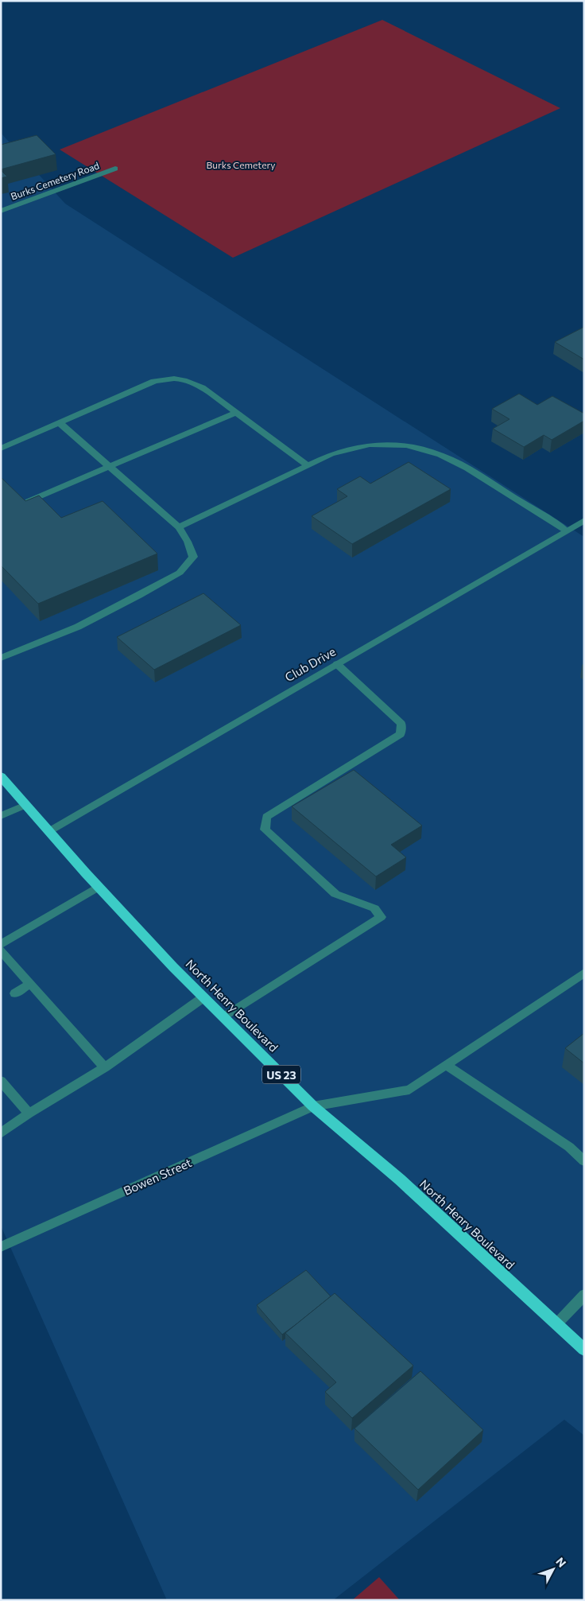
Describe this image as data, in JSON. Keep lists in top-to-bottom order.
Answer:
{
  "streets": {
    "highway": ["North Henry Boulevard", "US 23"],
    "street": ["Burks Cemetery Road", "Club Drive", "Bowen Street"]
  },
  "crossings": [
    ["Club Drive", "North Henry Boulevard"],
    ["North Henry Boulevard", "Bowen Street"]
  ],
  "parks": ["Burks Cemetery"],
  "north": "top right"
}
